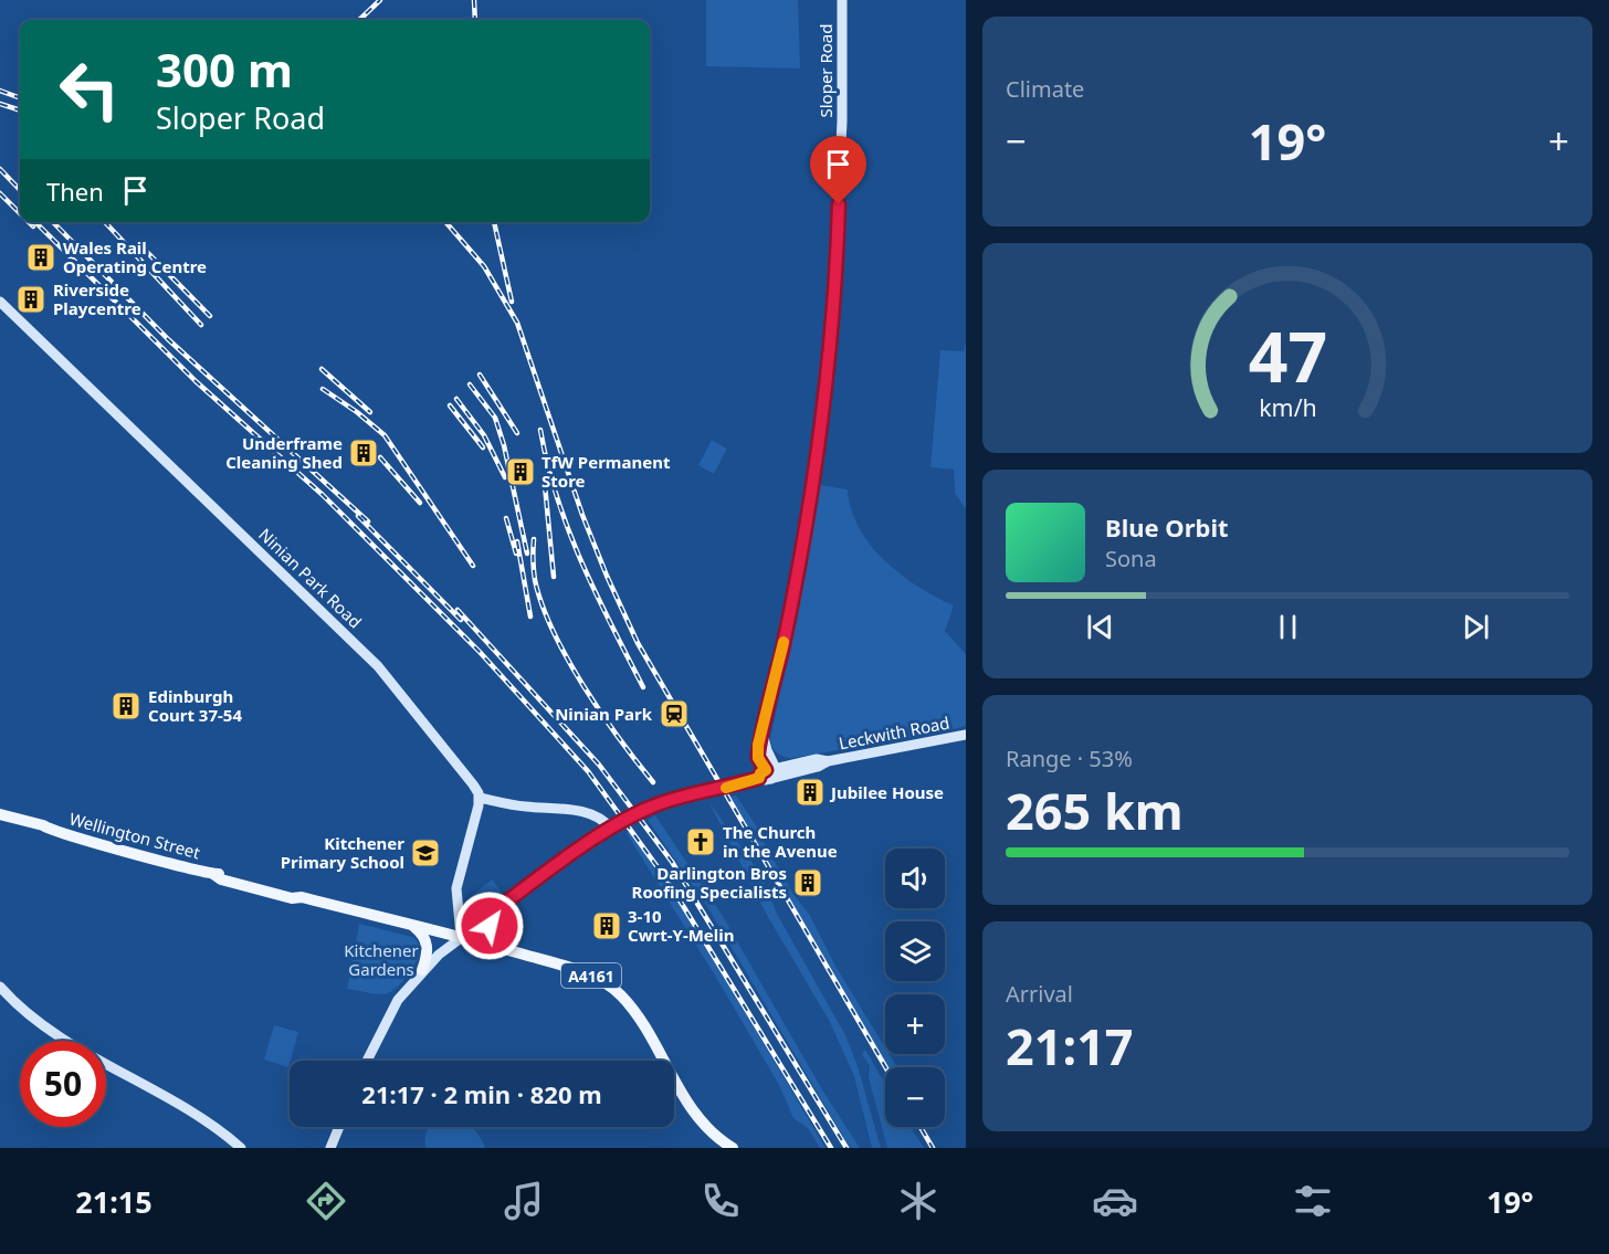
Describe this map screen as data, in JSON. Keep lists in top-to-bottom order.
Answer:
{
  "streets": {
    "main road": ["Wellington Street", "A4161"],
    "street": ["Sloper Road", "Ninian Park Road", "Leckwith Road"]
  },
  "crossings": [
    ["Sloper Road", "Leckwith Road"],
    ["Leckwith Road", "Wellington Street"],
    ["Leckwith Road", "A4161"],
    ["Wellington Street", "A4161"]
  ],
  "parks": ["Kitchener Gardens"],
  "places": {
    "building": [
      "Wales Rail Operating Centre",
      "Riverside Playcentre",
      "Underframe Cleaning Shed",
      "TfW Permanent Store",
      "Edinburgh Court 37-54",
      "Jubilee House",
      "Darlington Bros Roofing Specialists",
      "3-10 Cwrt-Y-Melin"
    ],
    "station": ["Ninian Park"],
    "church": ["The Church in the Avenue"],
    "school or university": ["Kitchener Primary School"]
  },
  "page": {
    "tile": [
      "Climate",
      ["Range · 53%", "265 km"],
      ["Arrival", "21:17"]
    ],
    "turn": ["300 m", "Sloper Road"],
    "heat": ["−", "19°", "+"],
    "then": "Then",
    "song": ["Blue Orbit", "Sona"],
    "map_buttons": ["+", "−"],
    "limit": "50",
    "trip": "21:17 · 2 min · 820 m",
    "tabs": ["21:15", "19°"],
    "gauge": ["47", "km/h"]
  }
}
